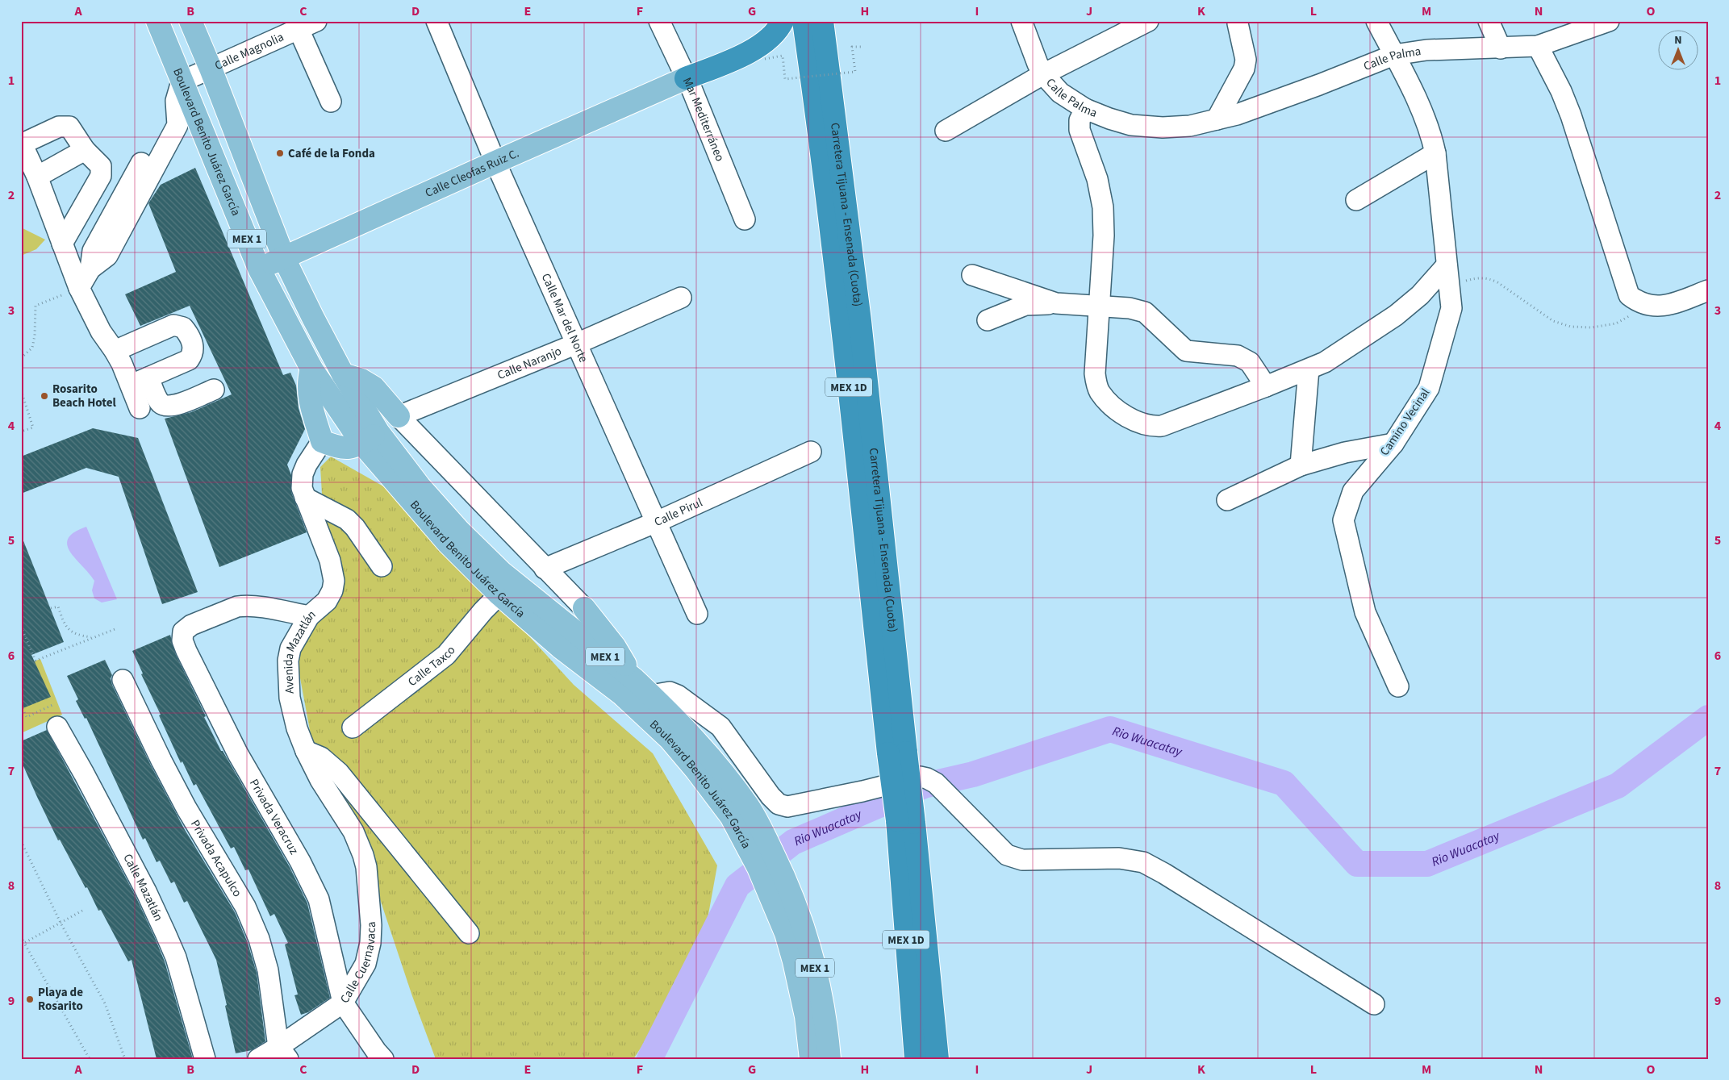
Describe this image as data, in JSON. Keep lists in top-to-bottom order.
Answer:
{
  "streets": {
    "highway": ["Carretera Tijuana - Ensenada (Cuota)", "MEX 1D"],
    "main road": ["Boulevard Benito Juárez García", "Calle Cleofas Ruiz C.", "MEX 1"],
    "street": [
      "Calle Magnolia",
      "Calle Palma",
      "Mar Mediterráneo",
      "Calle Mar del Norte",
      "Calle Naranjo",
      "Camino Vecinal",
      "Calle Pirul",
      "Avenida Mazatlán",
      "Calle Taxco",
      "Privada Veracruz",
      "Privada Acapulco",
      "Calle Mazatlán",
      "Calle Cuernavaca"
    ]
  },
  "crossings": [
    ["Calle Magnolia", "Boulevard Benito Juárez García"],
    ["Calle Palma", "Camino Vecinal"],
    ["Mar Mediterráneo", "Calle Cleofas Ruiz C."],
    ["Boulevard Benito Juárez García", "Calle Cleofas Ruiz C."],
    ["Boulevard Benito Juárez García", "Calle Taxco"],
    ["Calle Cleofas Ruiz C.", "Calle Mar del Norte"],
    ["Calle Mar del Norte", "Calle Naranjo"],
    ["Calle Mar del Norte", "Calle Pirul"],
    ["Avenida Mazatlán", "Privada Veracruz"],
    ["Avenida Mazatlán", "Calle Cuernavaca"],
    ["Privada Veracruz", "Calle Cuernavaca"],
    ["Privada Acapulco", "Calle Cuernavaca"]
  ],
  "water": ["Rio Wuacatay"],
  "places": ["Café de la Fonda", "Rosarito Beach Hotel", "Playa de Rosarito"],
  "north": "top",
  "grid": {
    "columns": [
      "A",
      "B",
      "C",
      "D",
      "E",
      "F",
      "G",
      "H",
      "I",
      "J",
      "K",
      "L",
      "M",
      "N",
      "O"
    ],
    "rows": [
      "1",
      "2",
      "3",
      "4",
      "5",
      "6",
      "7",
      "8",
      "9"
    ]
  }
}
